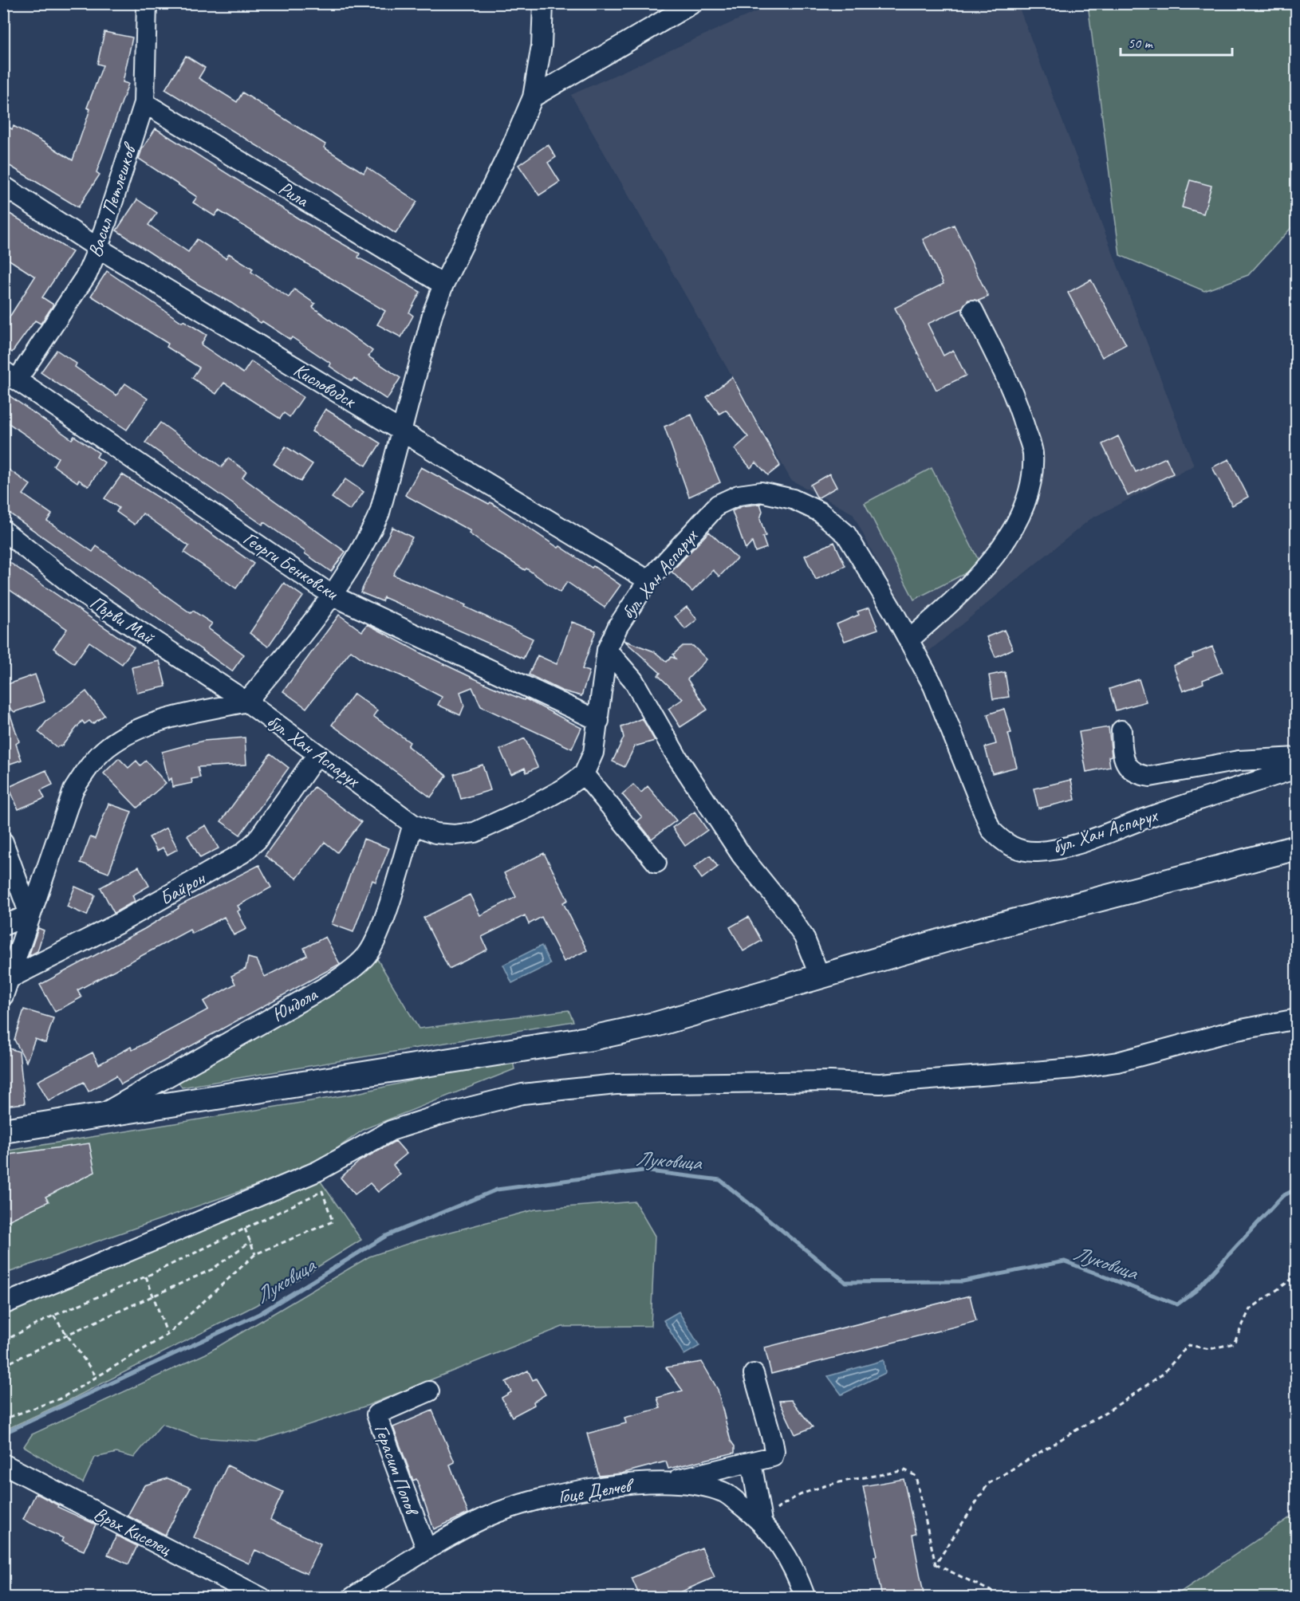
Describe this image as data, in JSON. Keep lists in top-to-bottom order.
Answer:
{
  "streets": {
    "main road": ["Юндола"],
    "street": [
      "Рила",
      "Васил Петлешков",
      "Кисловодск",
      "Георги Бенковски",
      "бул. Хан Аспарух",
      "Първи Май",
      "Байрон",
      "Герасим Попов",
      "Гоце Делчев",
      "Връх Киселец"
    ]
  },
  "crossings": [
    ["Рила", "Васил Петлешков"],
    ["Васил Петлешков", "Кисловодск"],
    ["Васил Петлешков", "Георги Бенковски"],
    ["Кисловодск", "бул. Хан Аспарух"],
    ["Георги Бенковски", "бул. Хан Аспарух"],
    ["бул. Хан Аспарух", "Първи Май"],
    ["бул. Хан Аспарух", "Байрон"],
    ["бул. Хан Аспарух", "Юндола"],
    ["Герасим Попов", "Гоце Делчев"]
  ],
  "water": ["Луковица"],
  "scale_bar": "50 m"
}
